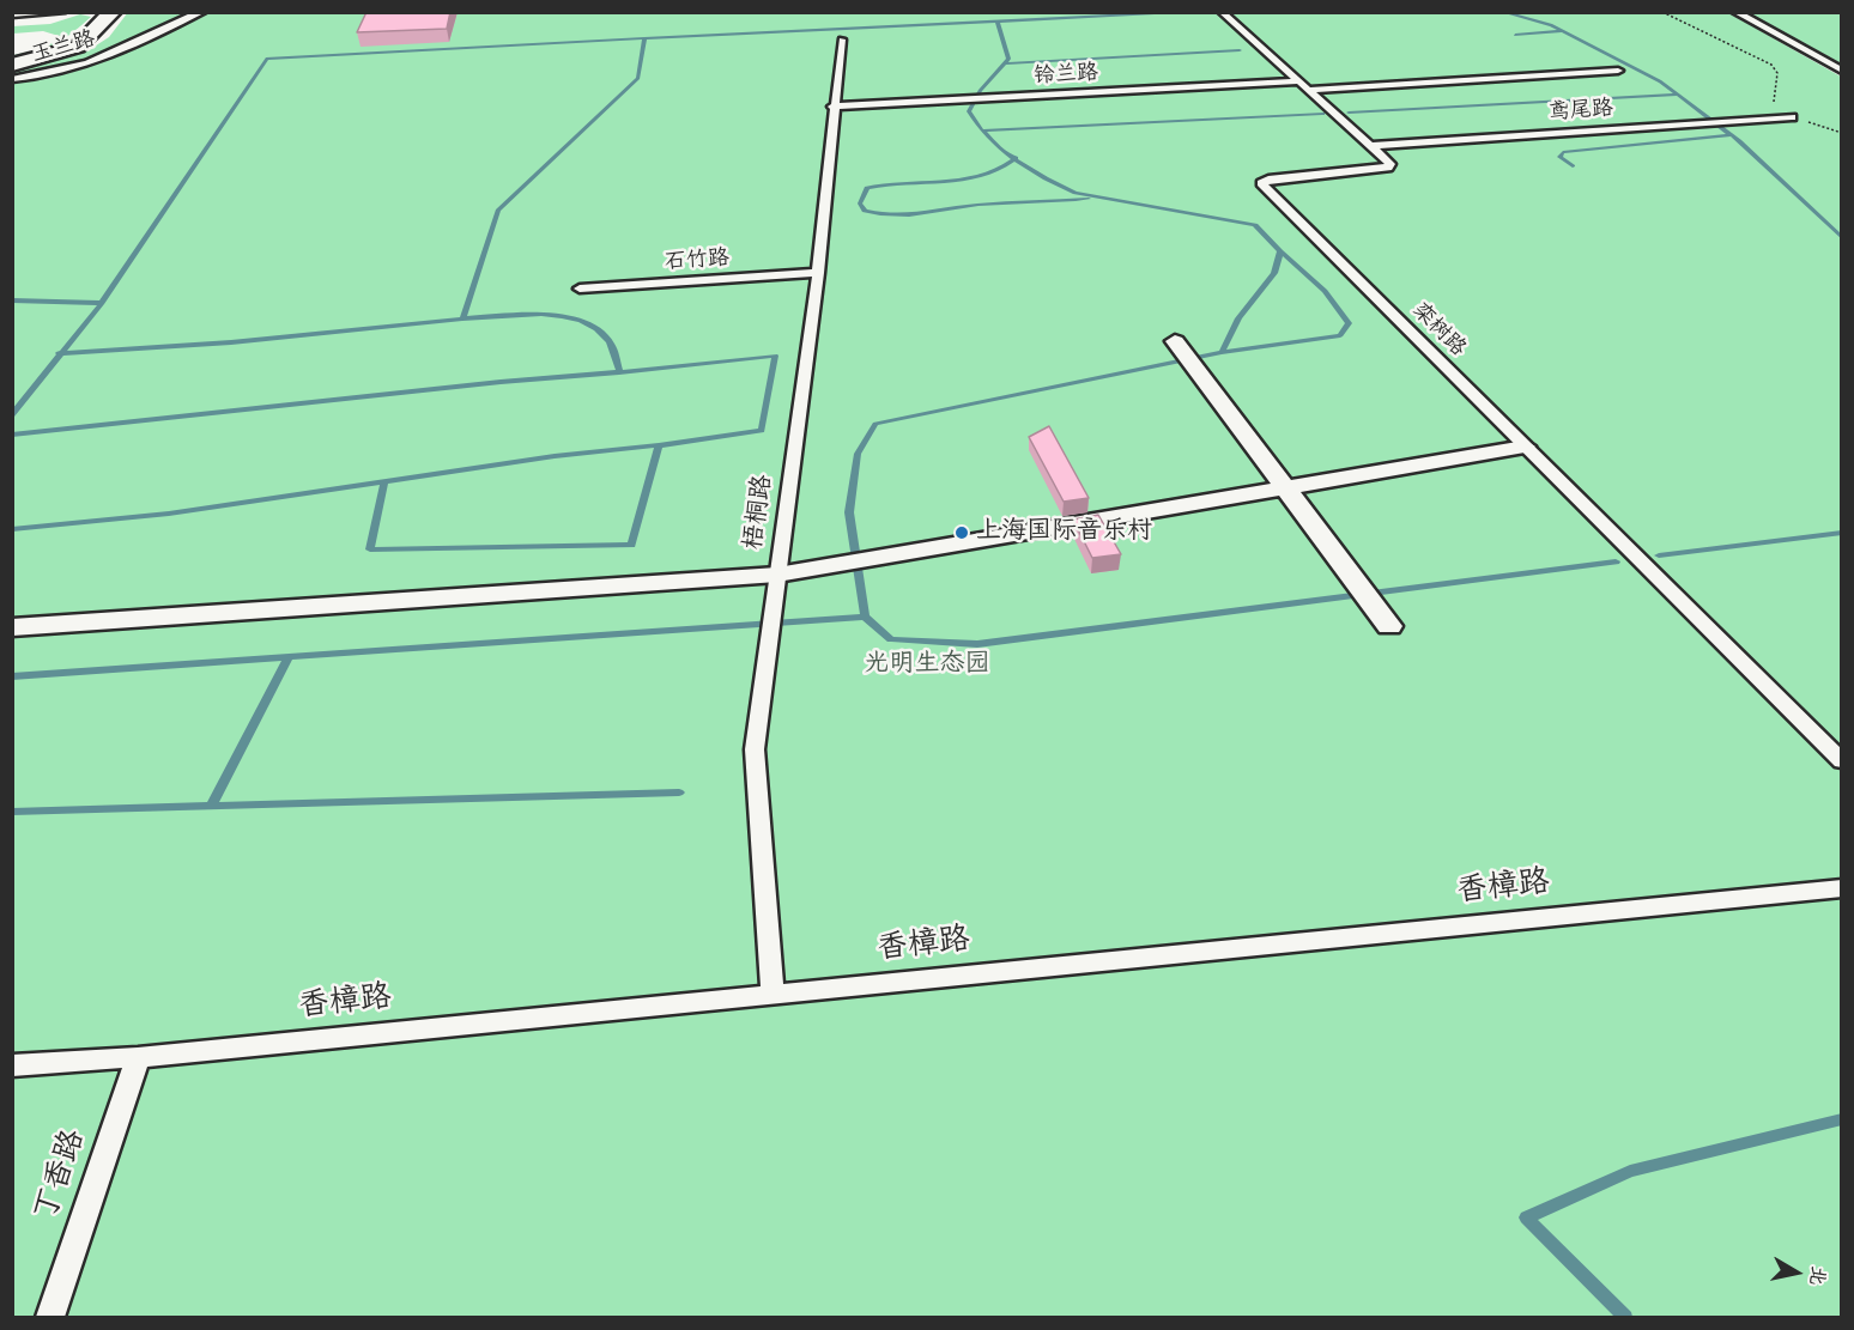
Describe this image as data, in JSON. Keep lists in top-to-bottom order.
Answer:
{
  "streets": {
    "lane": [
      "玉兰路",
      "铃兰路",
      "鸢尾路",
      "石竹路",
      "栾树路",
      "梧桐路",
      "香樟路",
      "丁香路"
    ]
  },
  "crossings": [
    ["铃兰路", "栾树路"],
    ["铃兰路", "梧桐路"],
    ["鸢尾路", "栾树路"],
    ["石竹路", "梧桐路"],
    ["梧桐路", "香樟路"],
    ["香樟路", "丁香路"]
  ],
  "parks": ["光明生态园"],
  "places": ["上海国际音乐村"],
  "north": "right"
}
